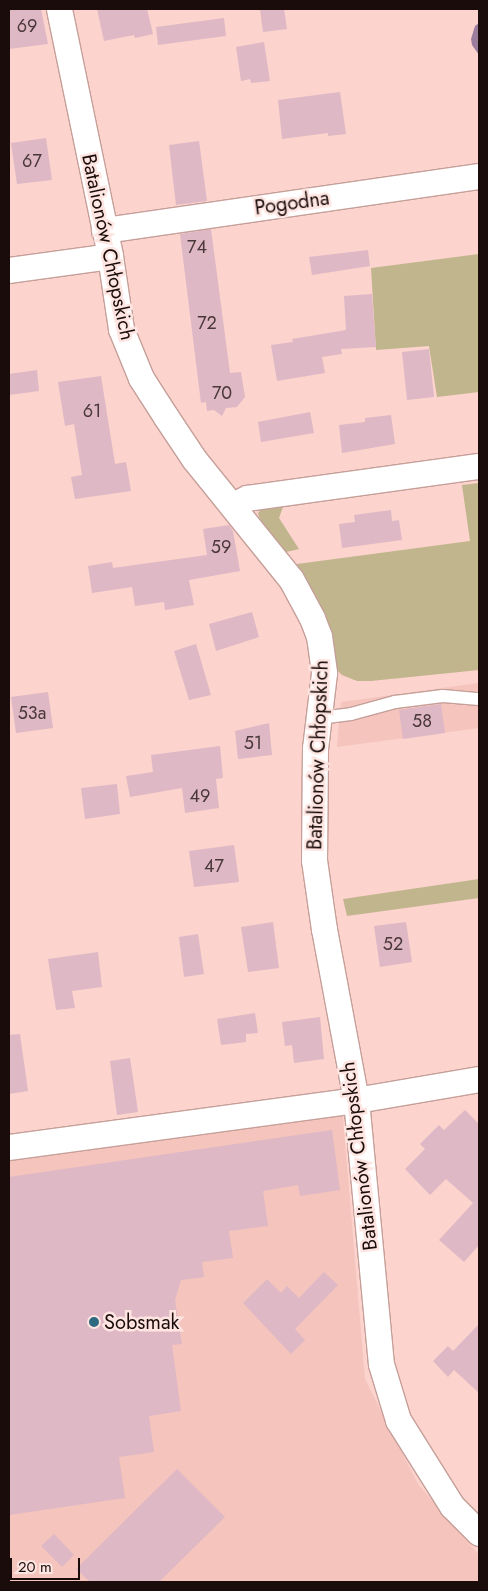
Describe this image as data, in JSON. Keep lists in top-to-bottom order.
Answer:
{
  "streets": {
    "street": ["Pogodna", "Batalionów Chłopskich"]
  },
  "crossings": [
    ["Pogodna", "Batalionów Chłopskich"]
  ],
  "places": ["Sobsmak"],
  "house_numbers": [
    "69",
    "67",
    "74",
    "72",
    "70",
    "61",
    "59",
    "53a",
    "58",
    "51",
    "49",
    "47",
    "52"
  ],
  "scale_bar": "20 m"
}
